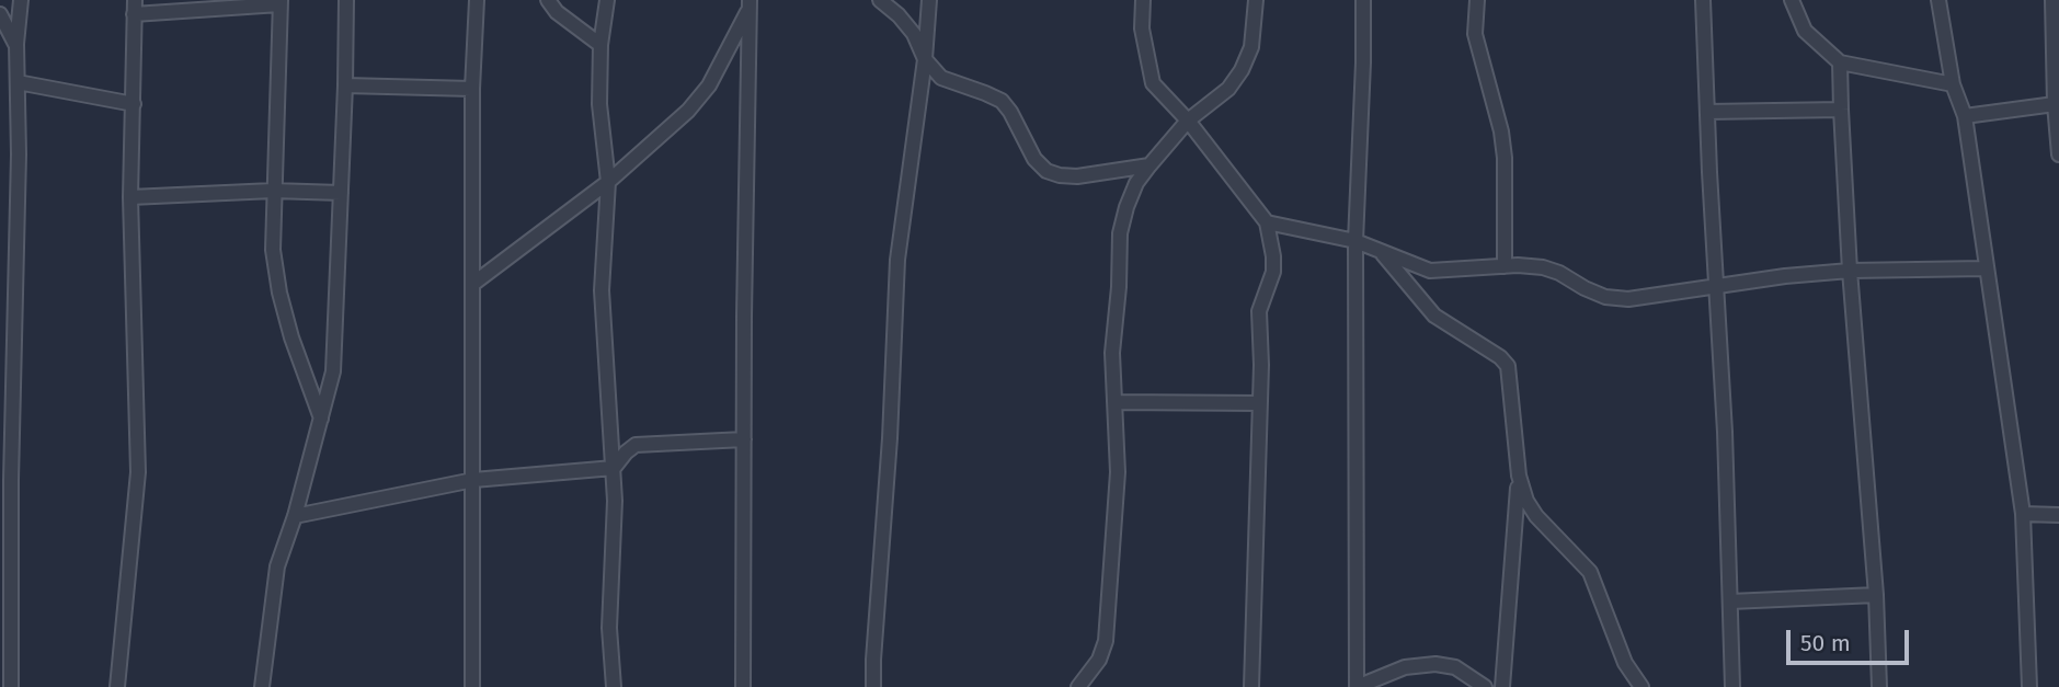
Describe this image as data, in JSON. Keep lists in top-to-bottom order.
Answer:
{
  "scale_bar": "50 m"
}
